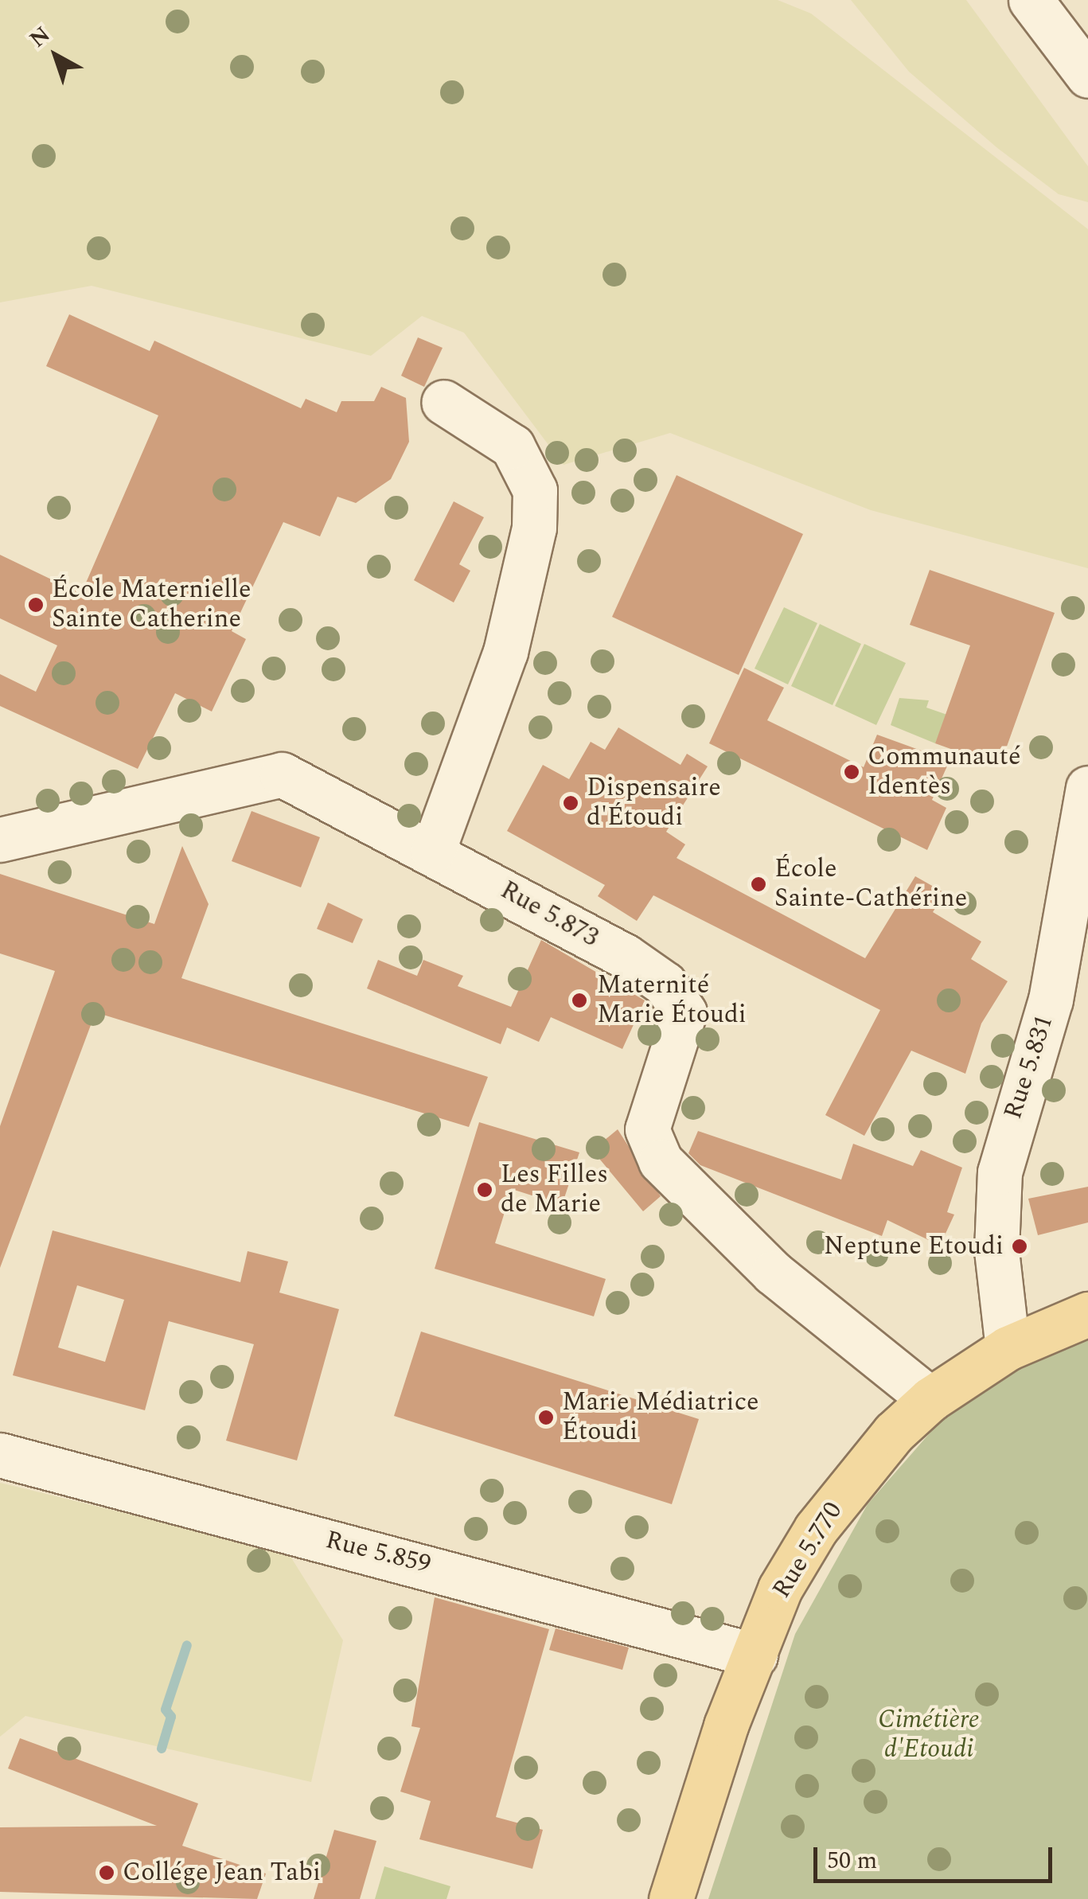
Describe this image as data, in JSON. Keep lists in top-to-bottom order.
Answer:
{
  "streets": {
    "main road": ["Rue 5.770"],
    "street": ["Rue 5.873", "Rue 5.831", "Rue 5.859"]
  },
  "crossings": [
    ["Rue 5.873", "Rue 5.770"],
    ["Rue 5.831", "Rue 5.770"],
    ["Rue 5.770", "Rue 5.859"]
  ],
  "parks": ["Cimétière d'Etoudi"],
  "places": [
    "École Maternielle Sainte Catherine",
    "Communauté Identès",
    "Dispensaire d'Étoudi",
    "École Sainte-Cathérine",
    "Maternité Marie Étoudi",
    "Les Filles de Marie",
    "Neptune Etoudi",
    "Marie Médiatrice Étoudi",
    "Collége Jean Tabi"
  ],
  "scale_bar": "50 m",
  "north": "top left"
}
